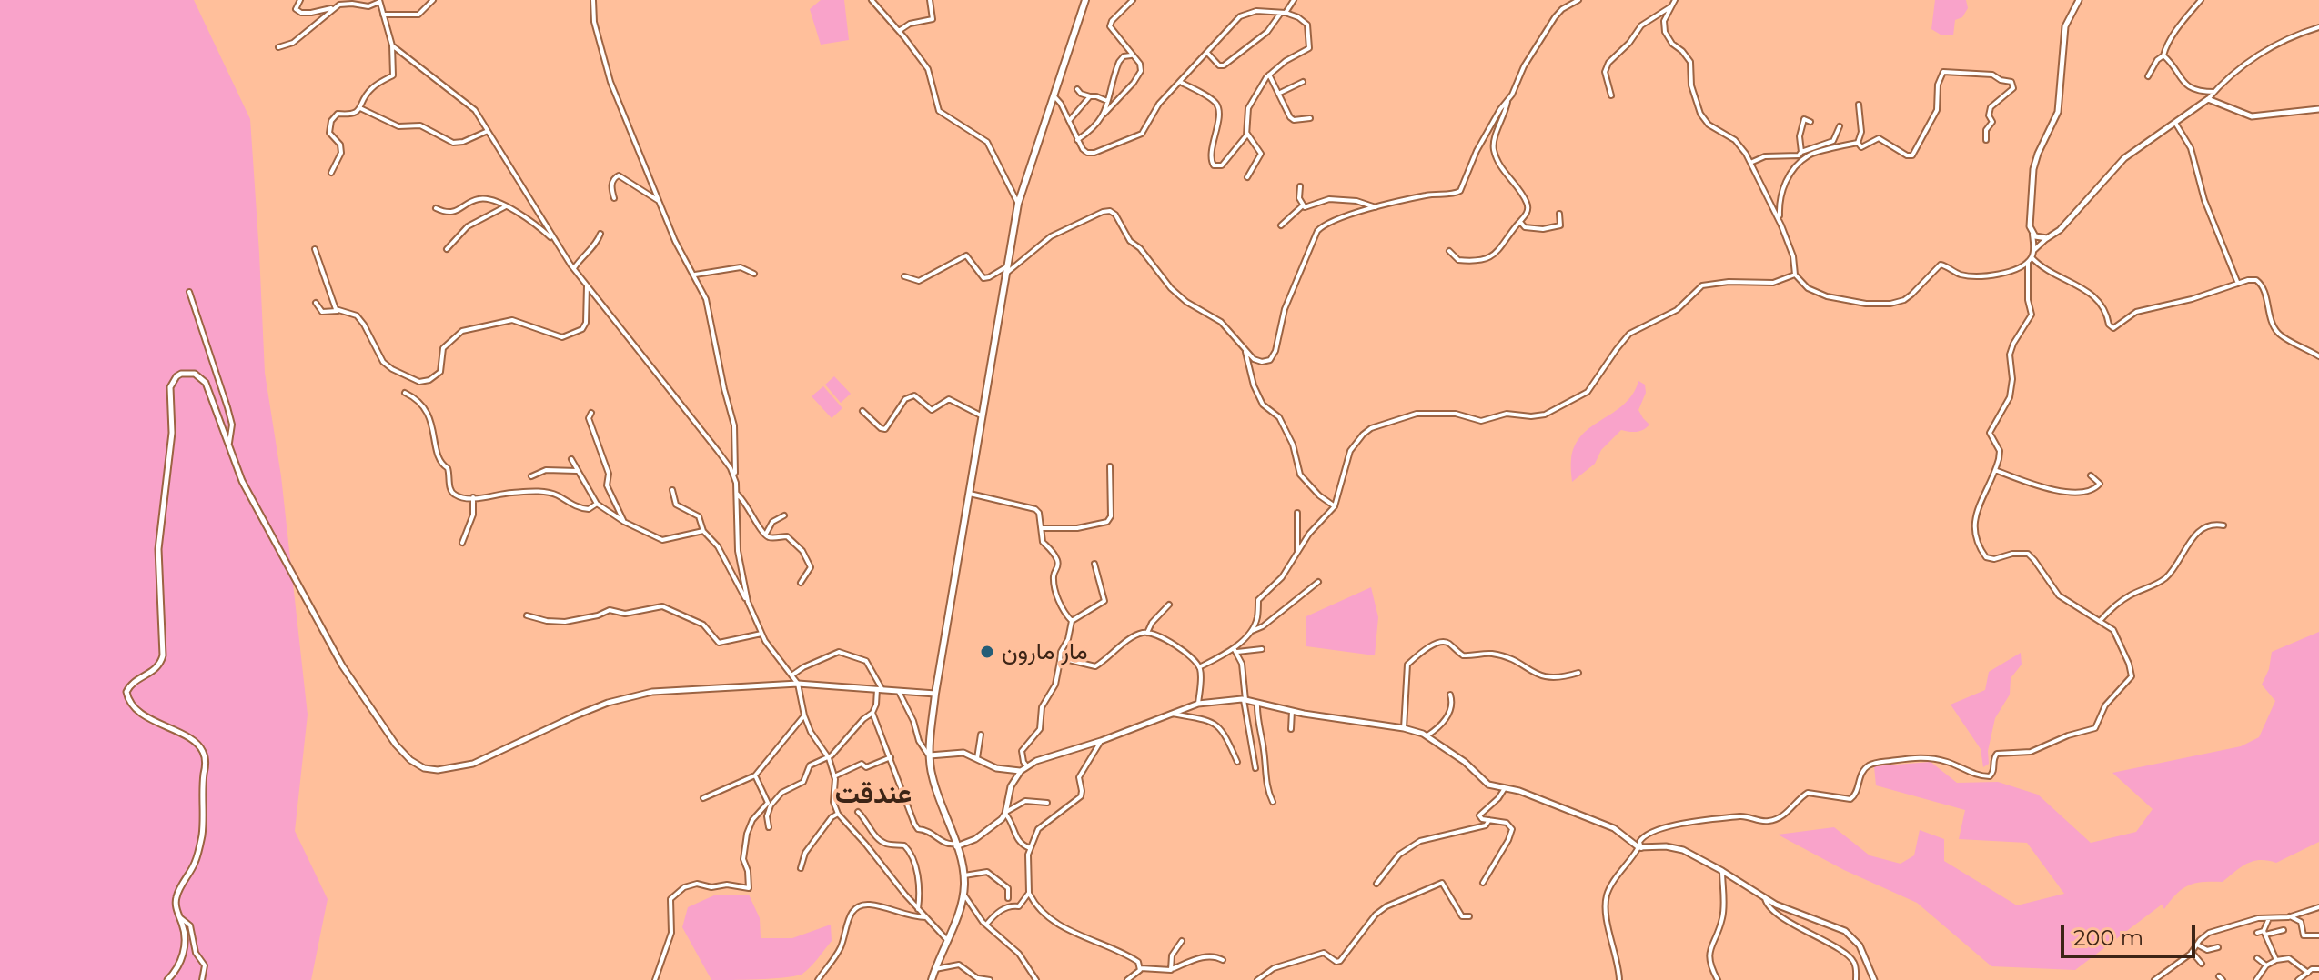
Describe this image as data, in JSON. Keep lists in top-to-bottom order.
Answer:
{
  "districts": ["عندقت"],
  "places": ["مار مارون"],
  "scale_bar": "200 m"
}
